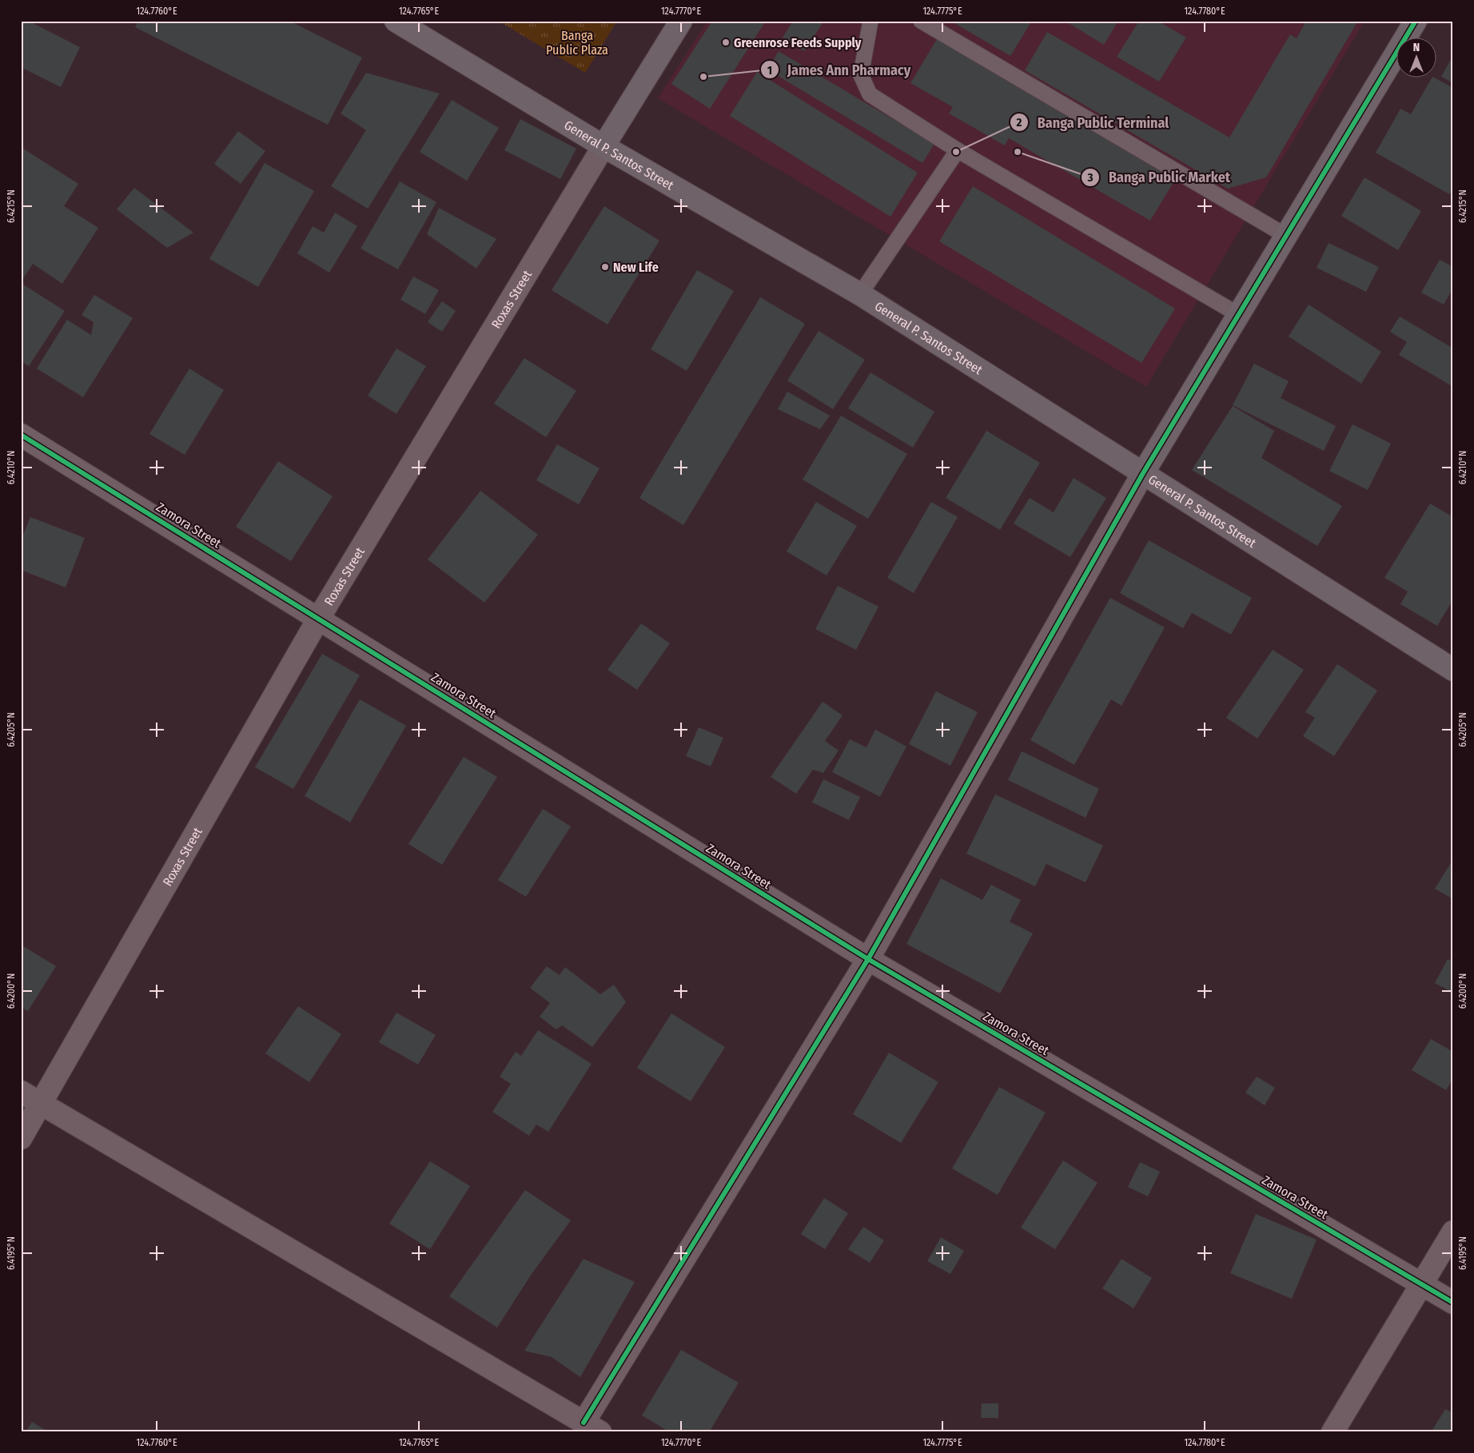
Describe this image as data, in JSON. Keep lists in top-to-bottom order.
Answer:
{
  "streets": {
    "main road": ["General P. Santos Street", "Roxas Street"],
    "street": ["Zamora Street"]
  },
  "crossings": [
    ["General P. Santos Street", "Roxas Street"],
    ["Roxas Street", "Zamora Street"]
  ],
  "parks": ["Banga Public Plaza"],
  "places": [
    "Greenrose Feeds Supply",
    "James Ann Pharmacy",
    "Banga Public Terminal",
    "Banga Public Market",
    "New Life"
  ],
  "north": "top",
  "coordinates": [
    "124.7760°E",
    "124.7765°E",
    "124.7770°E",
    "124.7775°E",
    "124.7780°E",
    "6.4215°N",
    "6.4210°N",
    "6.4205°N",
    "6.4200°N",
    "6.4195°N"
  ]
}
